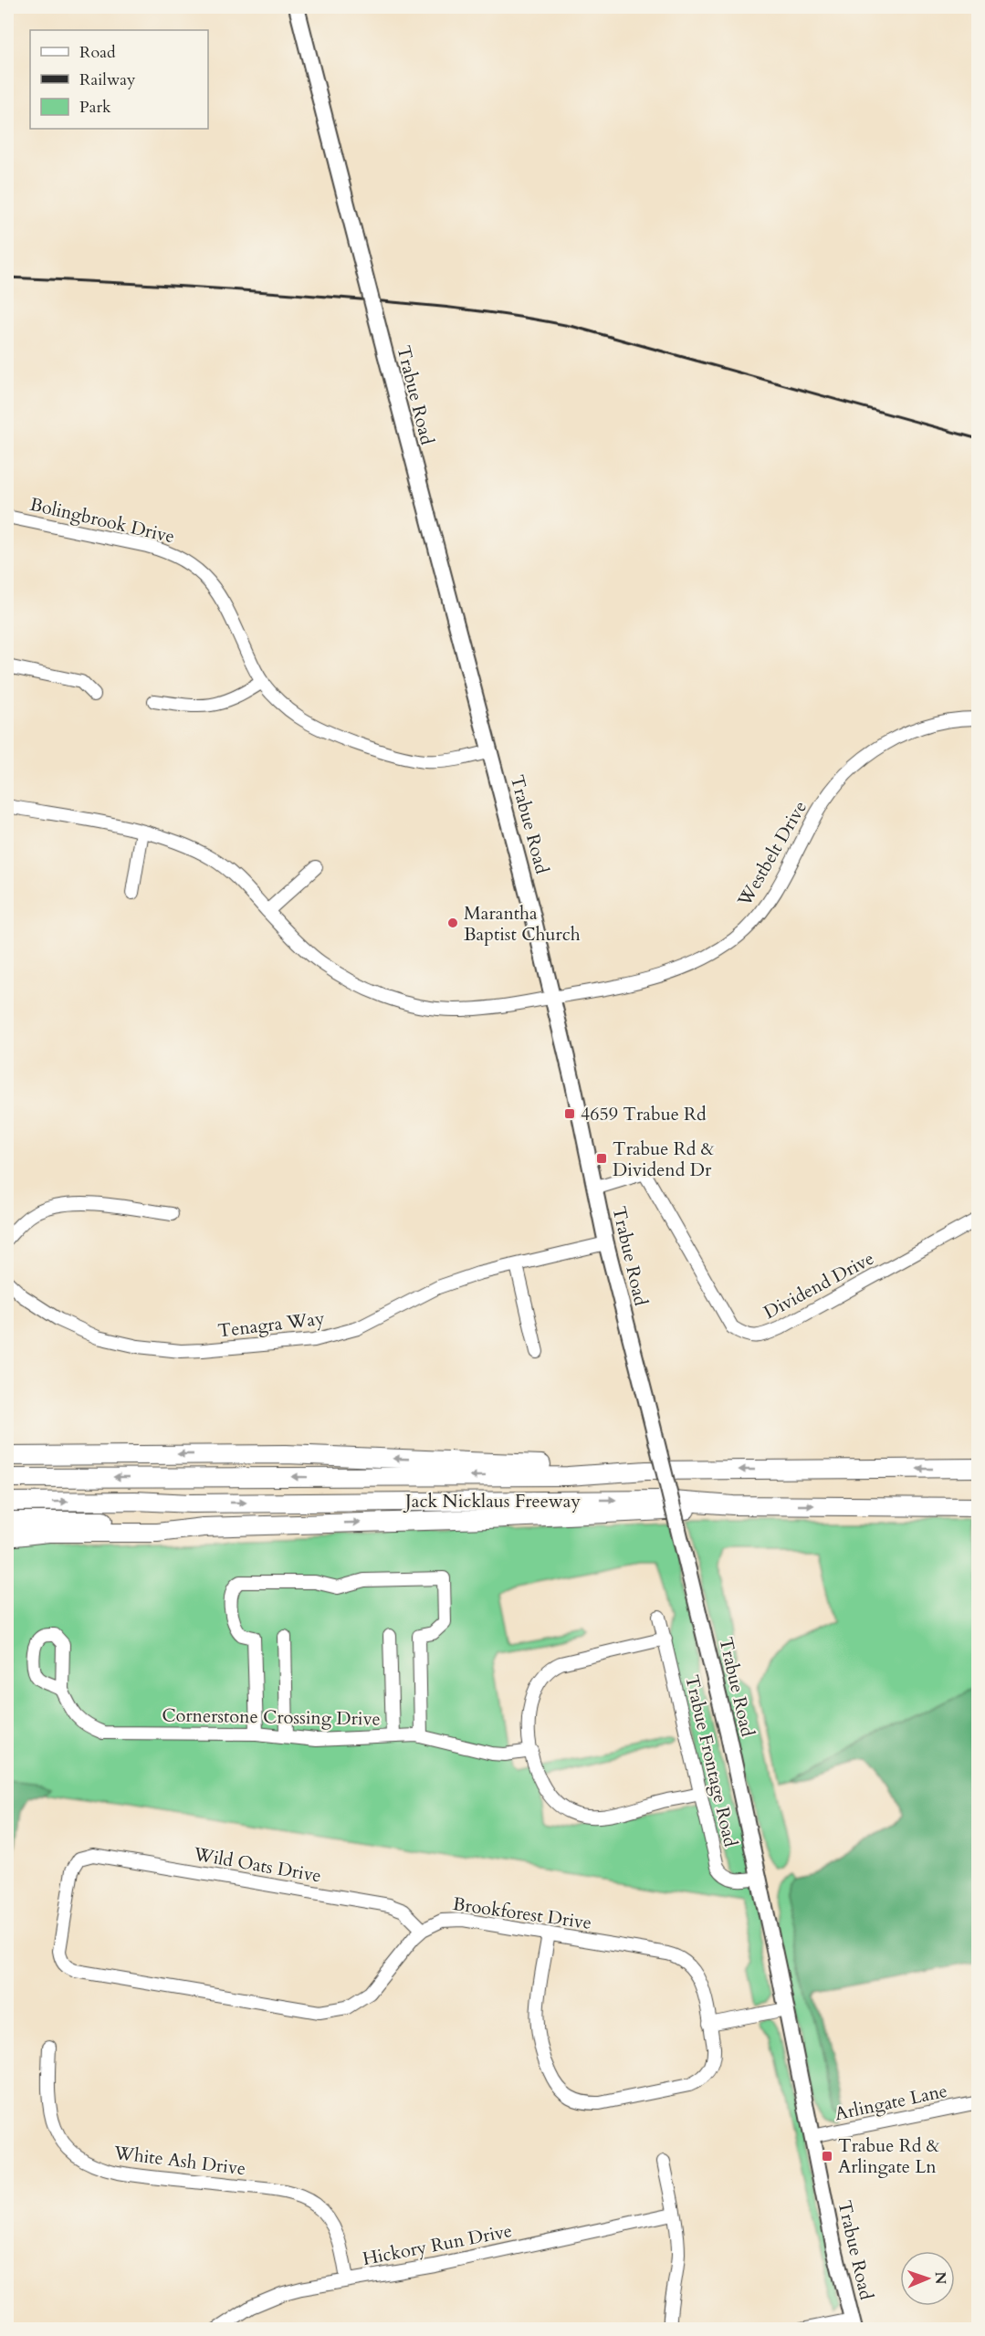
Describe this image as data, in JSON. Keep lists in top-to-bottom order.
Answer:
{
  "streets": {
    "highway": ["Jack Nicklaus Freeway"],
    "main road": ["Trabue Road"],
    "street": [
      "Bolingbrook Drive",
      "Westbelt Drive",
      "Dividend Drive",
      "Tenagra Way",
      "Cornerstone Crossing Drive",
      "Trabue Frontage Road",
      "Wild Oats Drive",
      "Brookforest Drive",
      "Arlingate Lane",
      "White Ash Drive",
      "Hickory Run Drive"
    ]
  },
  "crossings": [
    ["Trabue Road", "Bolingbrook Drive"],
    ["Trabue Road", "Westbelt Drive"],
    ["Trabue Road", "Dividend Drive"],
    ["Trabue Road", "Tenagra Way"],
    ["Trabue Road", "Trabue Frontage Road"],
    ["Trabue Road", "Arlingate Lane"],
    ["Cornerstone Crossing Drive", "Trabue Frontage Road"],
    ["Wild Oats Drive", "Brookforest Drive"],
    ["White Ash Drive", "Hickory Run Drive"]
  ],
  "places": {
    "other": ["Marantha Baptist Church"],
    "transit": ["4659 Trabue Rd", "Trabue Rd & Dividend Dr", "Trabue Rd & Arlingate Ln"]
  },
  "legend": ["Road", "Railway", "Park"],
  "north": "right"
}
